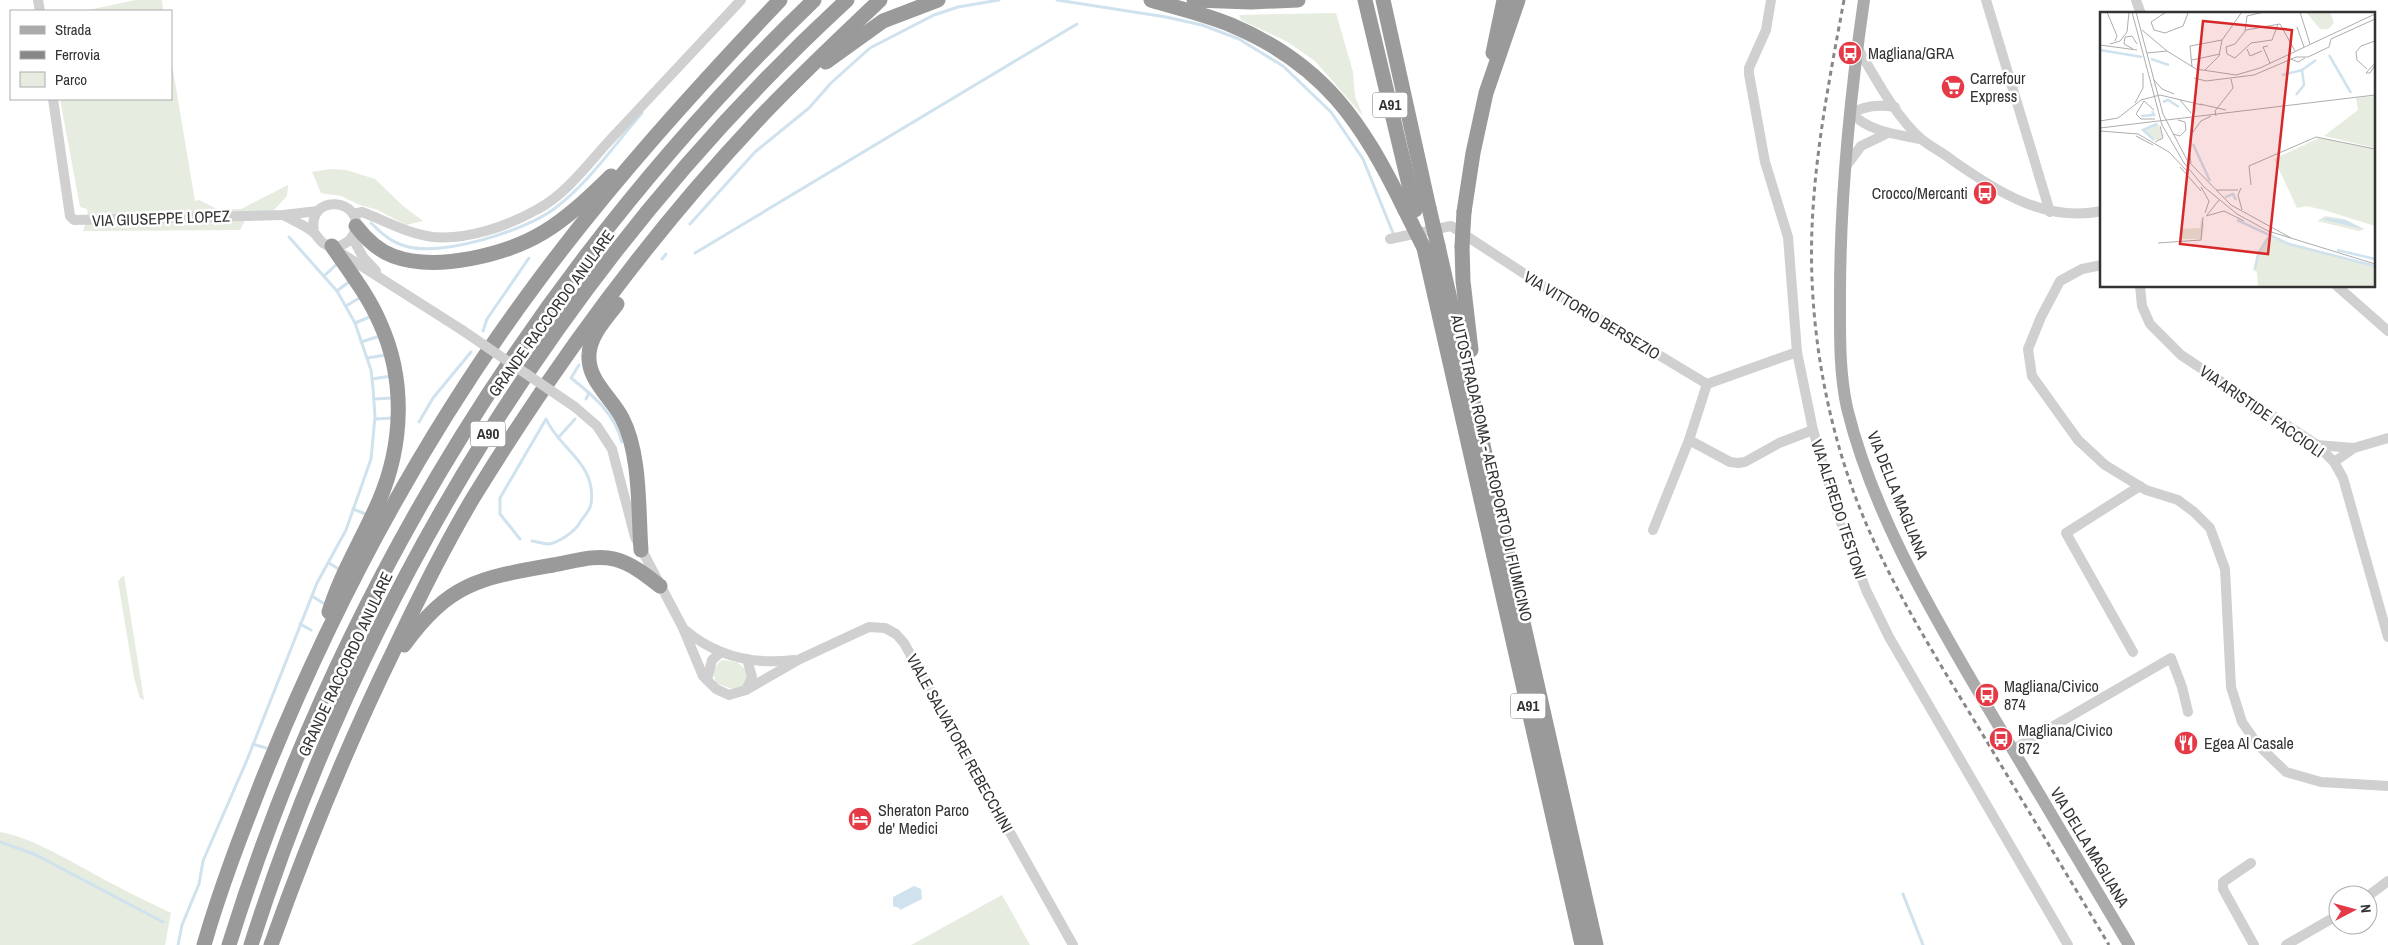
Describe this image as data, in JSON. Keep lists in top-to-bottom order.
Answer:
{
  "streets": {
    "highway": [
      "A91",
      "GRANDE RACCORDO ANULARE",
      "A90",
      "AUTOSTRADA ROMA - AEROPORTO DI FIUMICINO"
    ],
    "main road": ["VIA DELLA MAGLIANA"],
    "street": [
      "VIA GIUSEPPE LOPEZ",
      "VIA VITTORIO BERSEZIO",
      "VIA ARISTIDE FACCIOLI",
      "VIA ALFREDO TESTONI",
      "VIALE SALVATORE REBECCHINI"
    ]
  },
  "crossings": [
    ["VIA GIUSEPPE LOPEZ", "VIALE SALVATORE REBECCHINI"]
  ],
  "places": {
    "bus stop": [
      "Magliana/GRA",
      "Crocco/Mercanti",
      "Magliana/Civico 874",
      "Magliana/Civico 872"
    ],
    "supermarket": ["Carrefour Express"],
    "restaurant": ["Egea Al Casale"],
    "hotel": ["Sheraton Parco de' Medici"]
  },
  "legend": ["Strada", "Ferrovia", "Parco"],
  "north": "right"
}
